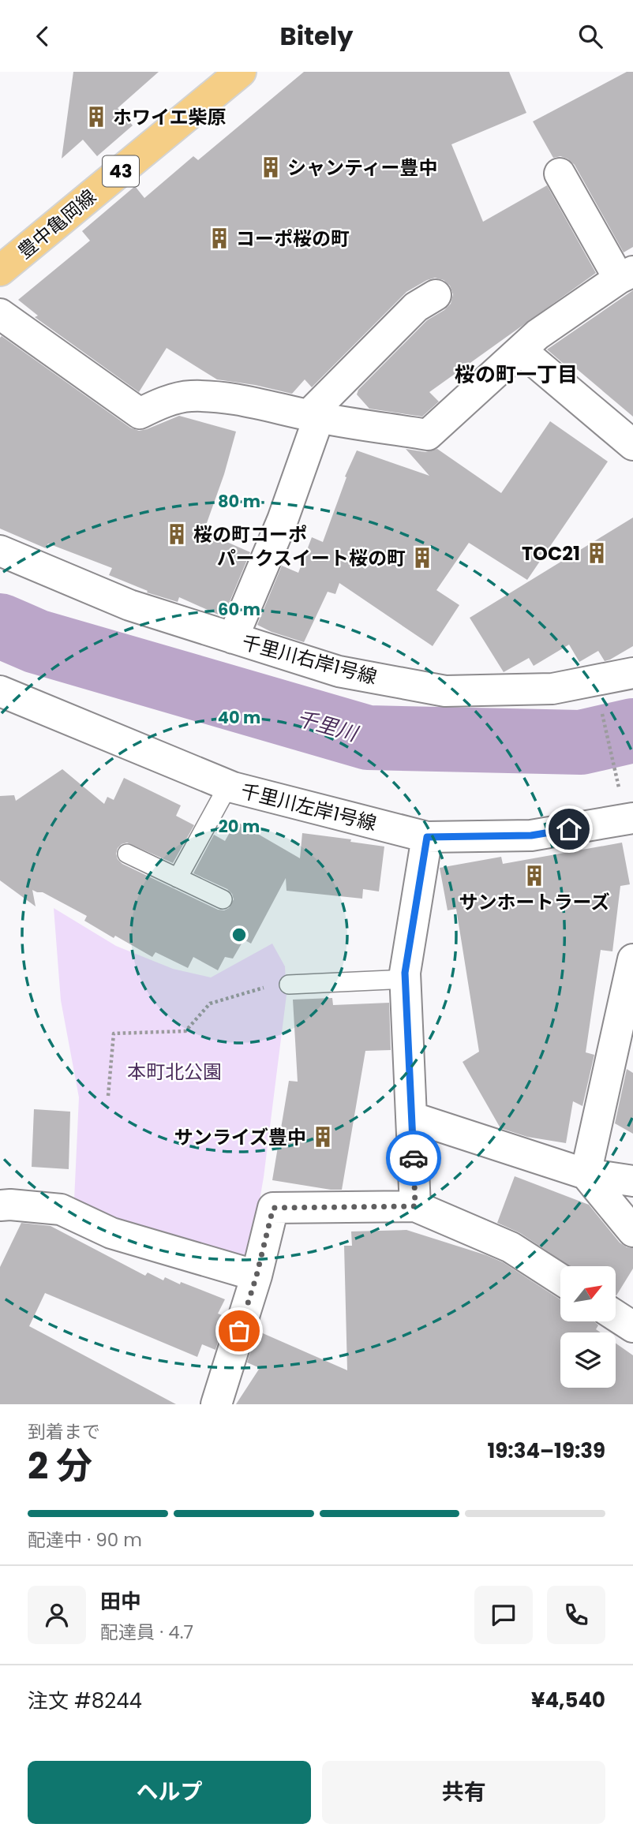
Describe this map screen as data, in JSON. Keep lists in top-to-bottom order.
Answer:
{
  "streets": {
    "main road": ["43", "豊中亀岡線"],
    "street": ["千里川右岸1号線", "千里川左岸1号線"]
  },
  "districts": ["桜の町一丁目"],
  "water": ["千里川"],
  "parks": ["本町北公園"],
  "places": {
    "building": [
      "ホワイエ柴原",
      "シャンティー豊中",
      "コーポ桜の町",
      "桜の町コーポ",
      "TOC21",
      "パークスイート桜の町",
      "サンホートラーズ",
      "サンライズ豊中"
    ]
  },
  "north": "top right",
  "page": {
    "header": "Bitely",
    "heading": ["2 分", "到着まで", "19:34–19:39"],
    "panel": [
      "田中",
      "配達員 · 4.7",
      "注文 #8244",
      "¥4,540"
    ],
    "bar": "配達中 · 90 m",
    "buttons": ["ヘルプ", "共有"]
  },
  "rings": [
    "80 m",
    "60 m",
    "40 m",
    "20 m"
  ]
}
